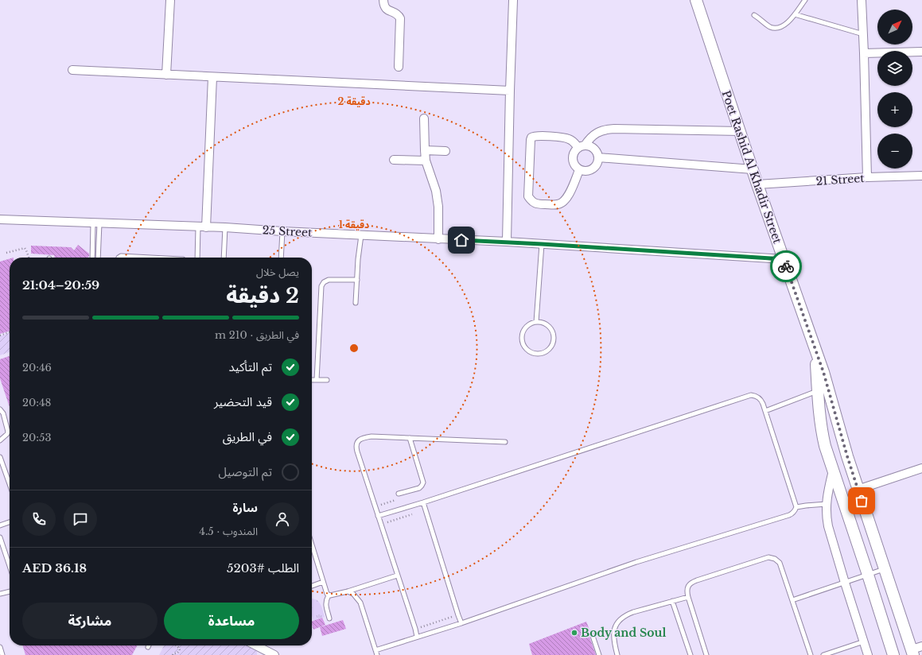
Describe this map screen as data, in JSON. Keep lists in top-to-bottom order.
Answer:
{
  "streets": {
    "street": ["Poet Rashid Al Khadir Street", "21 Street", "25 Street"]
  },
  "crossings": [
    ["Poet Rashid Al Khadir Street", "21 Street"],
    ["Poet Rashid Al Khadir Street", "25 Street"]
  ],
  "places": ["Body and Soul"],
  "north": "top right",
  "page": {
    "map_buttons": ["+", "−"],
    "heading": ["2 دقيقة", "يصل خلال", "20:59–21:04"],
    "panel": [
      "سارة",
      "المندوب · 4.5",
      "الطلب #5203",
      "AED 36.18"
    ],
    "bar": "في الطريق · 210 m",
    "list": [
      ["تم التأكيد", "20:46"],
      ["قيد التحضير", "20:48"],
      ["في الطريق", "20:53"],
      "تم التوصيل"
    ],
    "buttons": ["مساعدة", "مشاركة"]
  },
  "rings": ["2 دقيقة", "1 دقيقة"]
}
